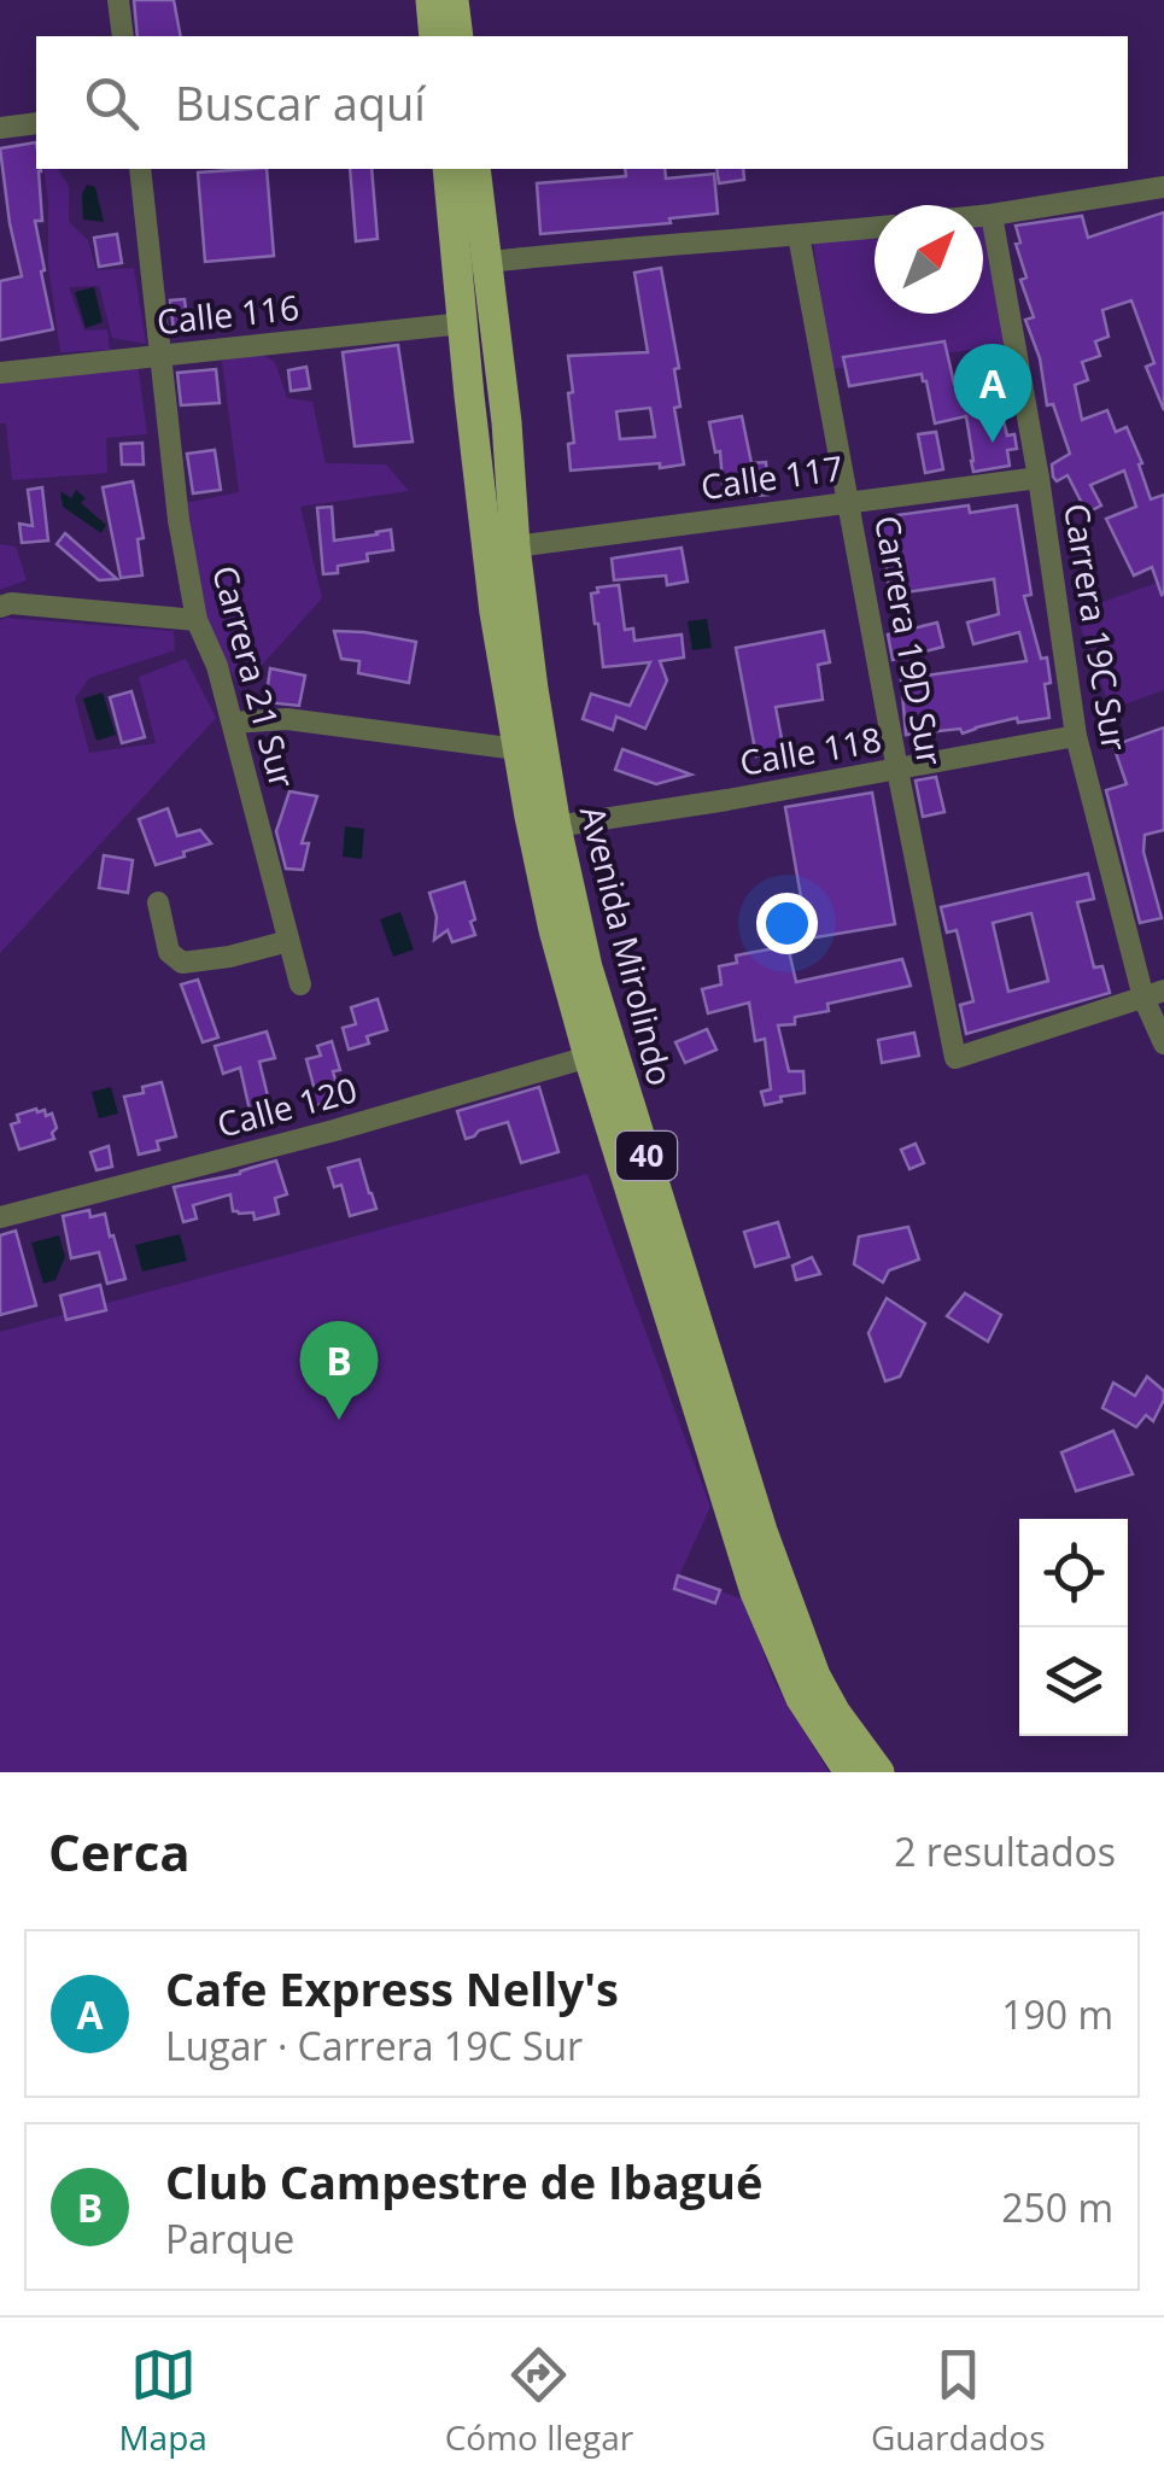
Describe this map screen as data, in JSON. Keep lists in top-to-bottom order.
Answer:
{
  "streets": {
    "main road": ["Avenida Mirolindo", "40"],
    "street": [
      "Calle 116",
      "Calle 117",
      "Carrera 19C Sur",
      "Carrera 19D Sur",
      "Carrera 21 Sur",
      "Calle 118",
      "Calle 120"
    ]
  },
  "crossings": [
    ["Calle 116", "Carrera 21 Sur"],
    ["Calle 116", "Avenida Mirolindo"],
    ["Calle 117", "Carrera 19C Sur"],
    ["Calle 117", "Carrera 19D Sur"],
    ["Calle 117", "Avenida Mirolindo"],
    ["Carrera 19C Sur", "Carrera 19D Sur"],
    ["Carrera 19C Sur", "Calle 118"],
    ["Carrera 19D Sur", "Calle 118"],
    ["Calle 118", "Avenida Mirolindo"],
    ["Avenida Mirolindo", "Calle 120"]
  ],
  "north": "top right",
  "page": {
    "search": "Buscar aquí",
    "pins": ["A", "B"],
    "heading": ["Cerca", "2 resultados"],
    "list": [
      {
        "mark": "A",
        "name": "Cafe Express Nelly's",
        "note": "Lugar · Carrera 19C Sur",
        "value": "190 m"
      },
      {
        "mark": "B",
        "name": "Club Campestre de Ibagué",
        "note": "Parque",
        "value": "250 m"
      }
    ],
    "nav": ["Mapa", "Cómo llegar", "Guardados"]
  }
}
